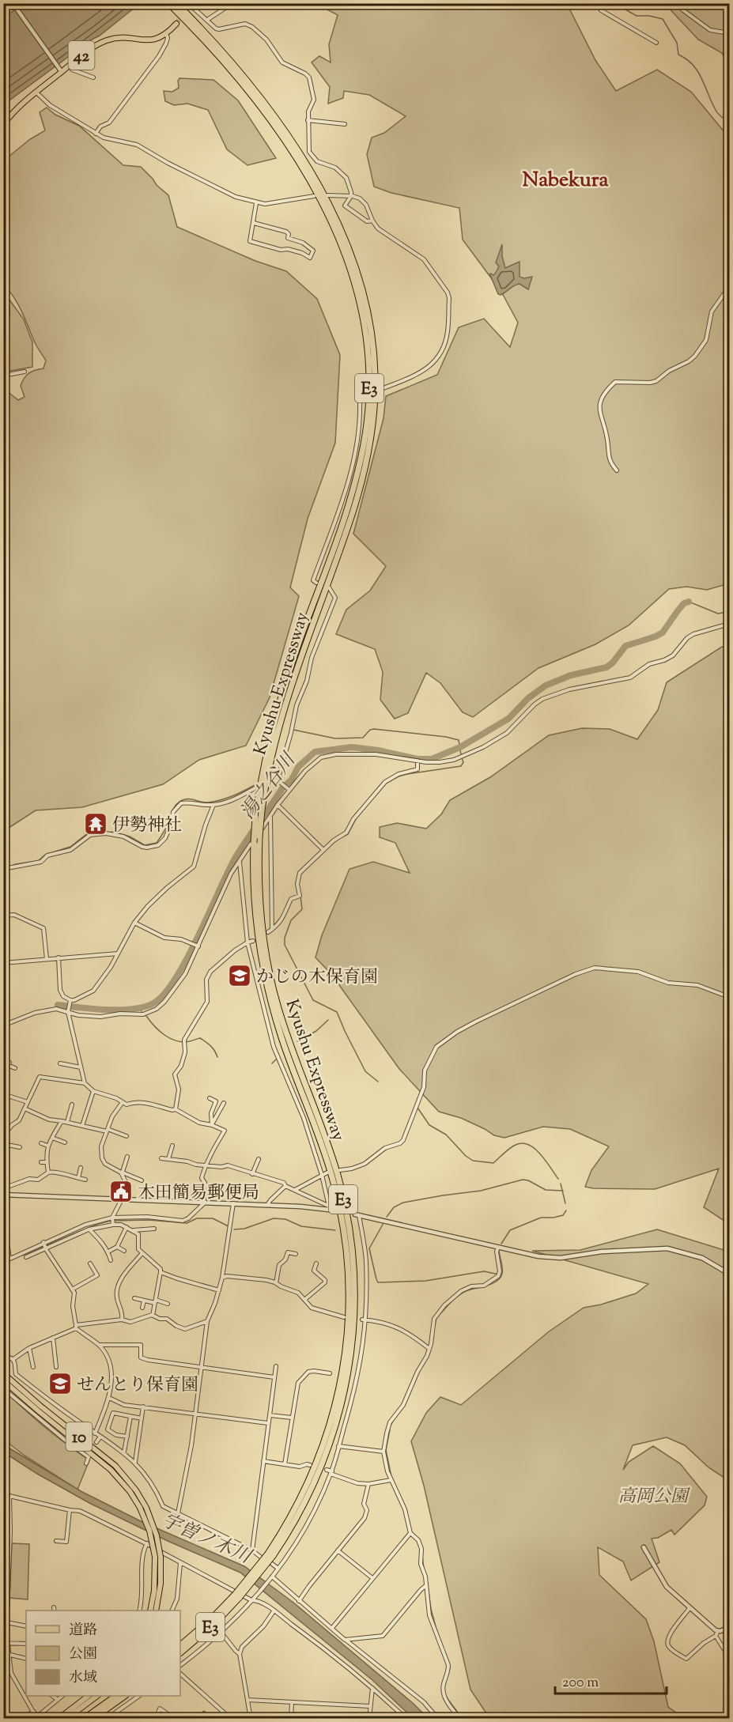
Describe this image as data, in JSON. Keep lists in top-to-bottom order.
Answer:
{
  "streets": {
    "highway": ["E3", "Kyushu Expressway"],
    "main road": ["42", "10"]
  },
  "districts": ["Nabekura"],
  "water": ["湯之谷川", "宇曽ノ木川"],
  "parks": ["高岡公園"],
  "places": {
    "temple": ["伊勢神社"],
    "school or university": ["かじの木保育園", "せんとり保育園"],
    "public building": ["木田簡易郵便局"]
  },
  "legend": ["道路", "公園", "水域"],
  "scale_bar": "200 m"
}
